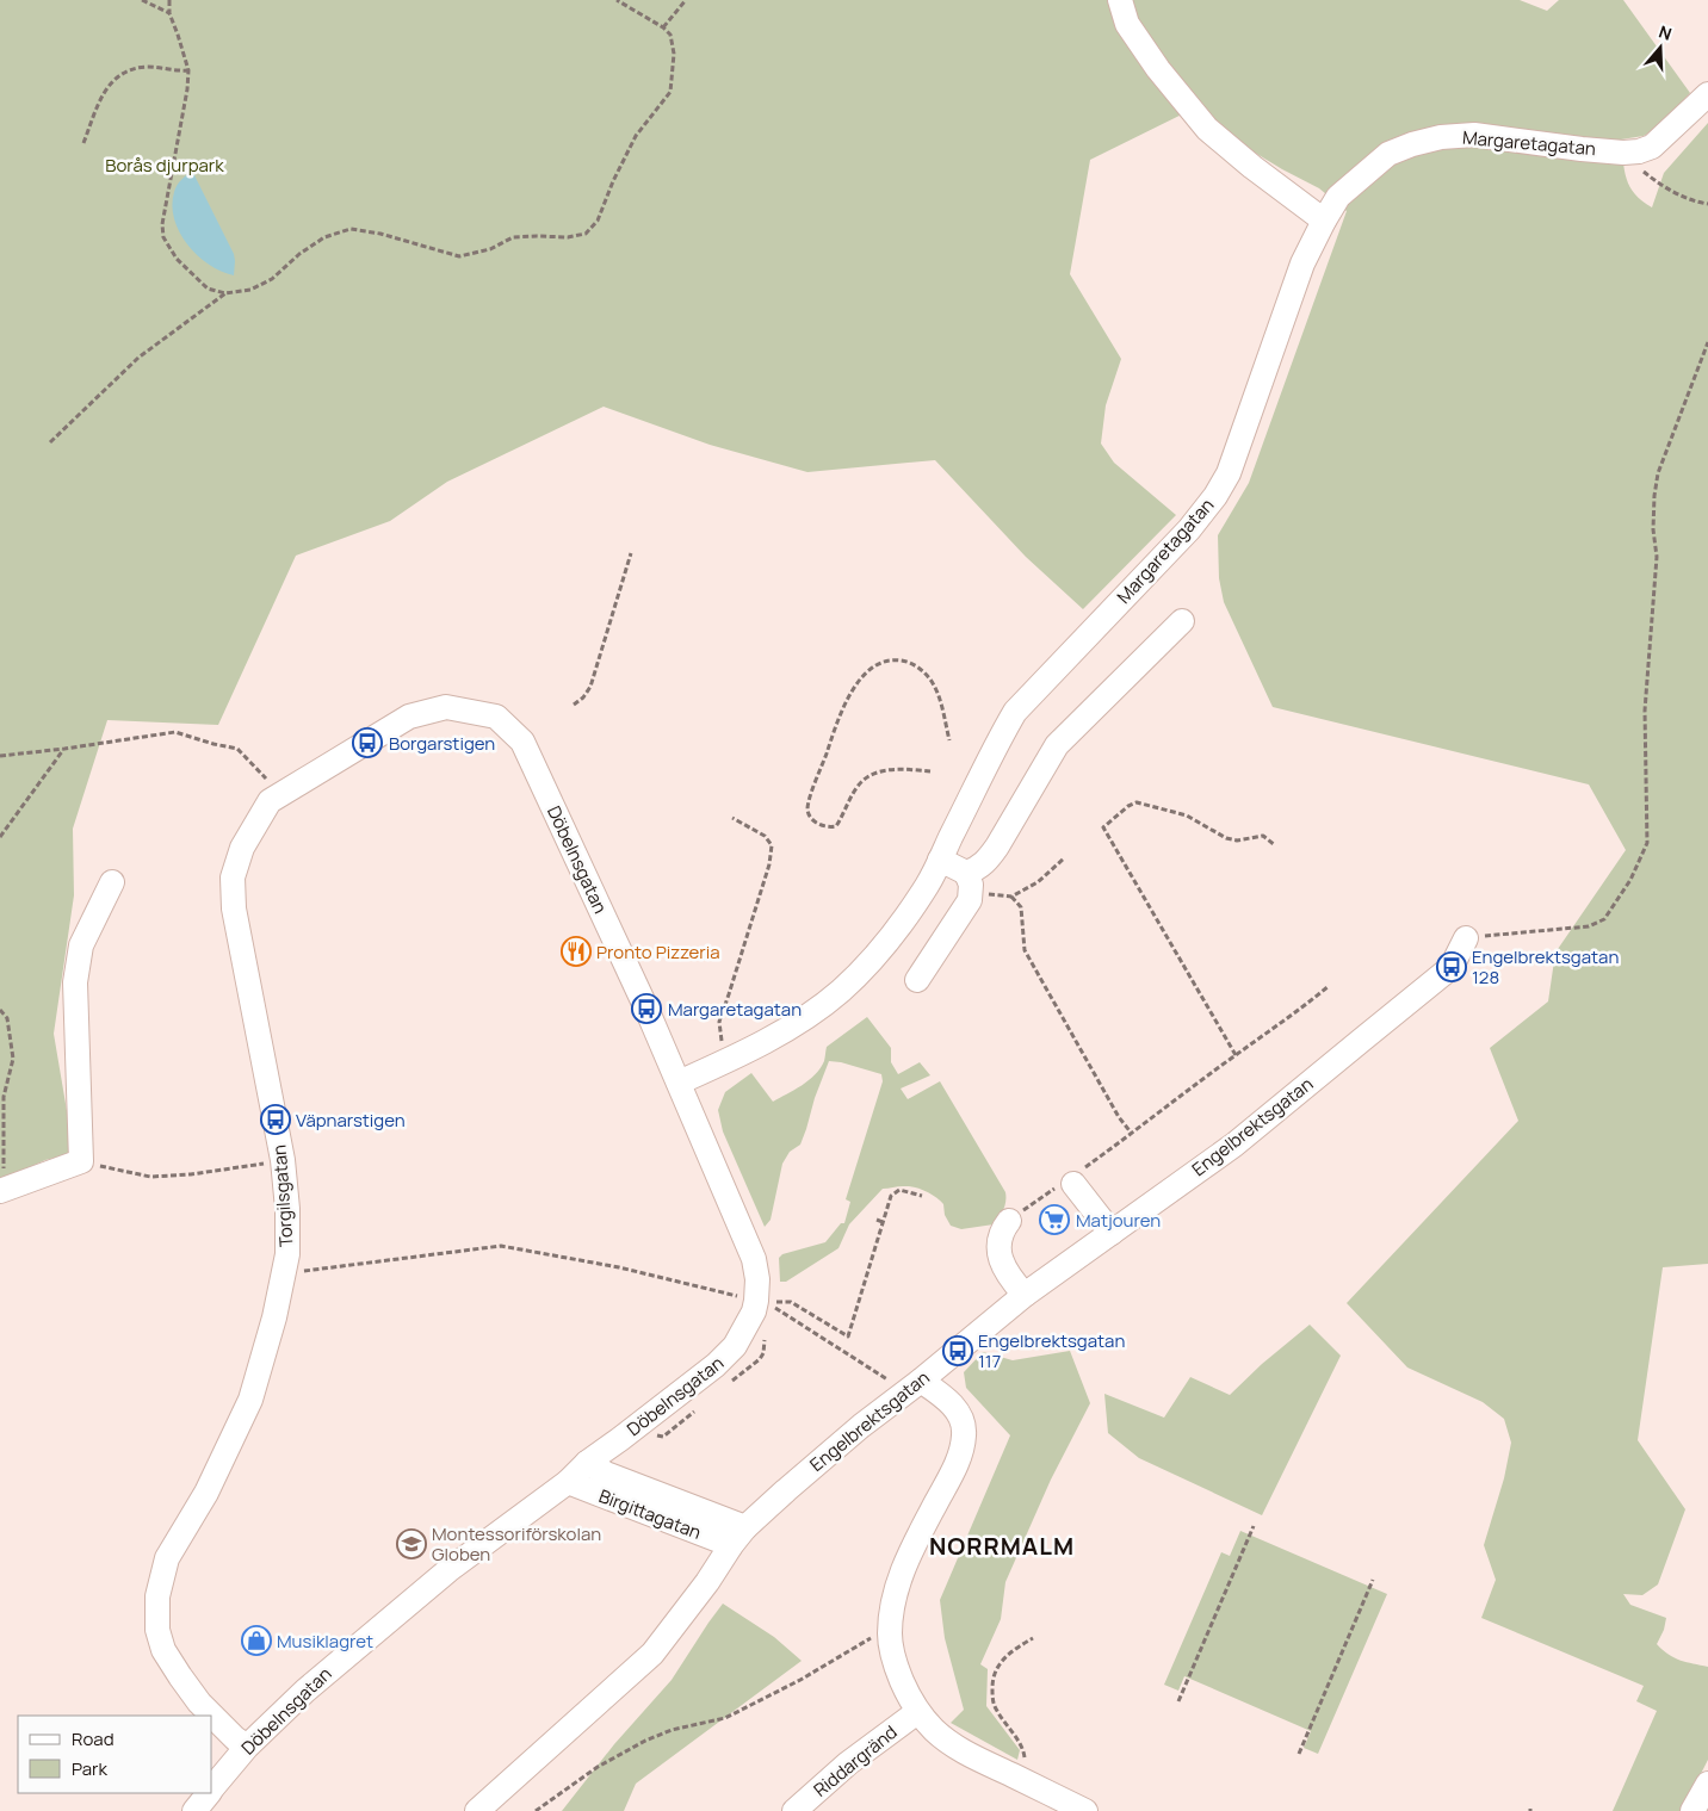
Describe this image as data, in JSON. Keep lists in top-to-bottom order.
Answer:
{
  "streets": {
    "street": [
      "Margaretagatan",
      "Döbelnsgatan",
      "Engelbrektsgatan",
      "Torgilsgatan",
      "Birgittagatan",
      "Riddargränd"
    ]
  },
  "crossings": [
    ["Margaretagatan", "Döbelnsgatan"],
    ["Döbelnsgatan", "Torgilsgatan"],
    ["Döbelnsgatan", "Birgittagatan"],
    ["Engelbrektsgatan", "Birgittagatan"]
  ],
  "districts": ["NORRMALM"],
  "parks": ["Borås djurpark"],
  "places": {
    "bus stop": [
      "Borgarstigen",
      "Engelbrektsgatan 128",
      "Margaretagatan",
      "Väpnarstigen",
      "Engelbrektsgatan 117"
    ],
    "restaurant": ["Pronto Pizzeria"],
    "supermarket": ["Matjouren"],
    "school or university": ["Montessoriförskolan Globen"],
    "shop": ["Musiklagret"]
  },
  "legend": ["Road", "Park"],
  "north": "top"
}
